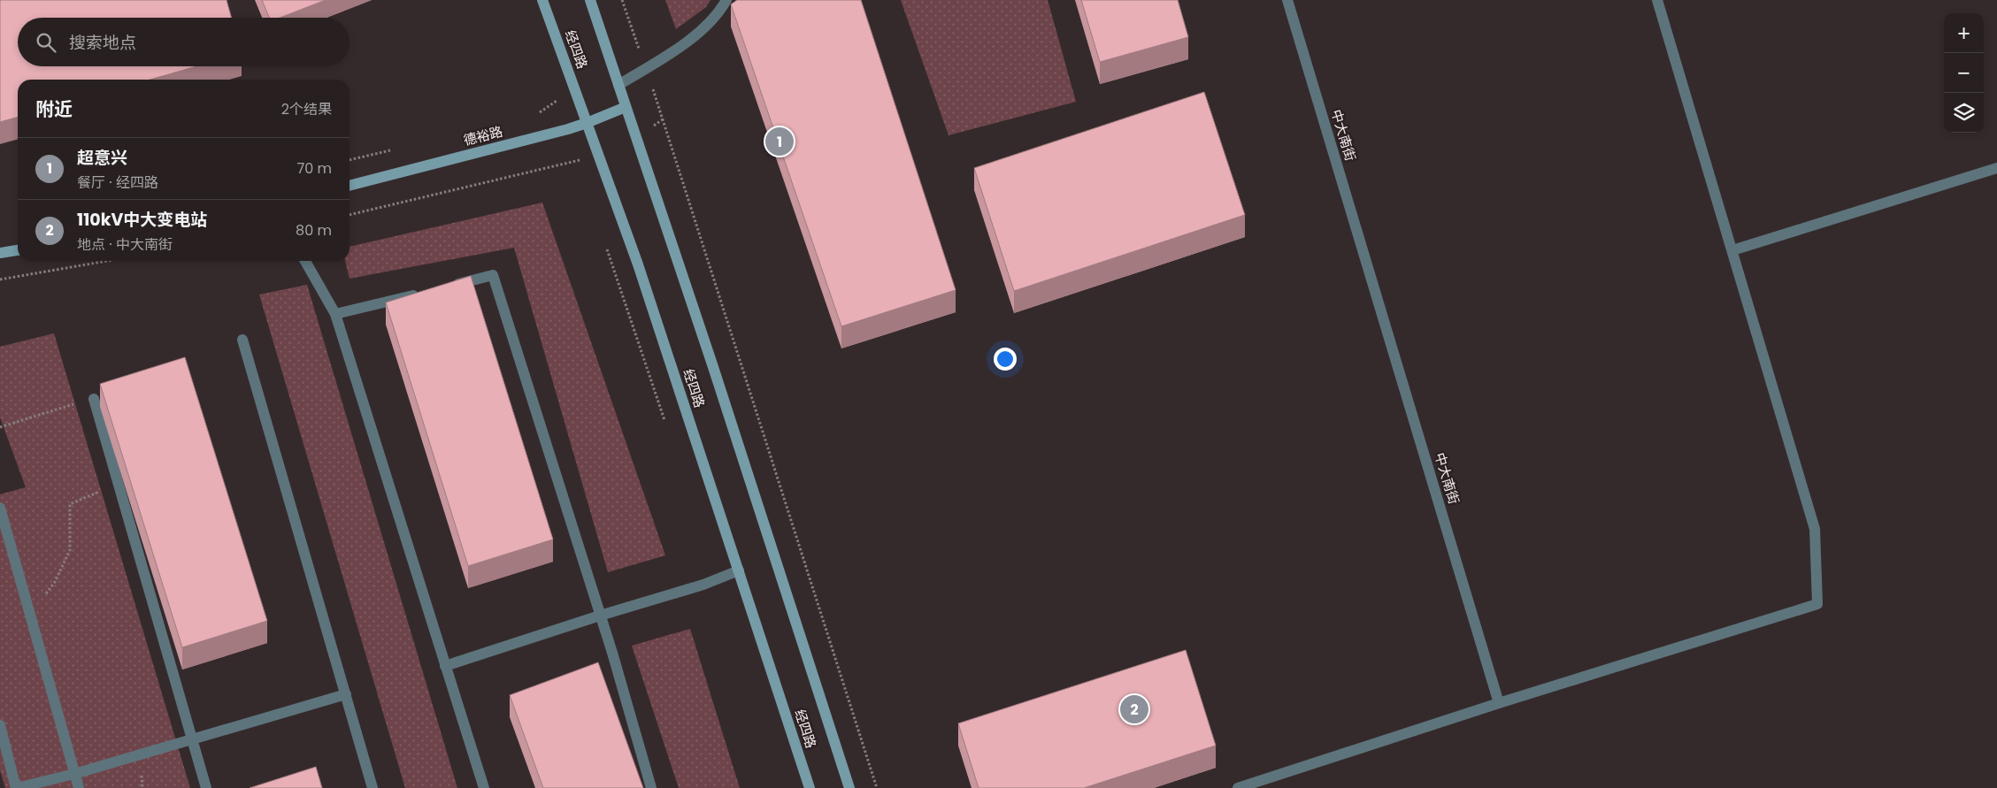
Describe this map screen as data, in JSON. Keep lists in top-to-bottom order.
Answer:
{
  "streets": {
    "main road": ["经四路", "德裕路"],
    "street": ["中大南街"]
  },
  "crossings": [
    ["经四路", "德裕路"]
  ],
  "page": {
    "map_buttons": ["+", "−"],
    "search": "搜索地点",
    "heading": ["附近", "2个结果"],
    "pins": ["1", "2"],
    "list": [
      {
        "mark": "1",
        "name": "超意兴",
        "note": "餐厅 · 经四路",
        "value": "70 m"
      },
      {
        "mark": "2",
        "name": "110kV中大变电站",
        "note": "地点 · 中大南街",
        "value": "80 m"
      }
    ]
  }
}
